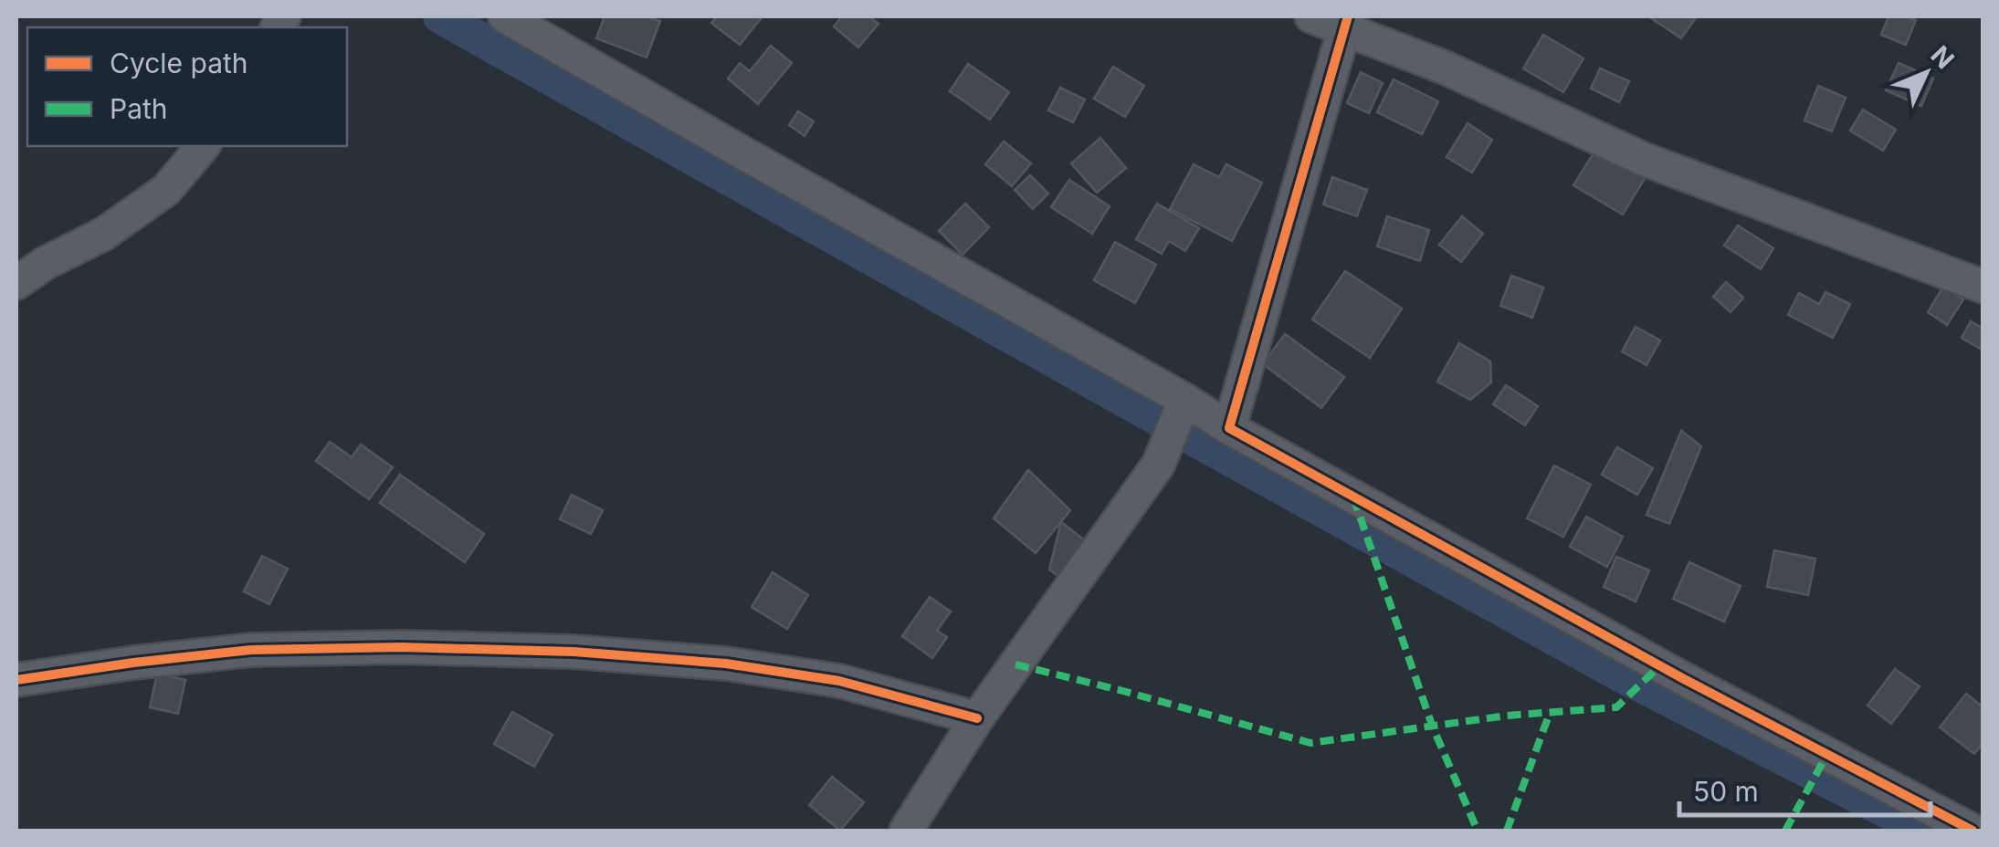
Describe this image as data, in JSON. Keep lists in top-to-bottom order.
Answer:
{
  "legend": ["Cycle path", "Path"],
  "scale_bar": "50 m",
  "north": "top right"
}
